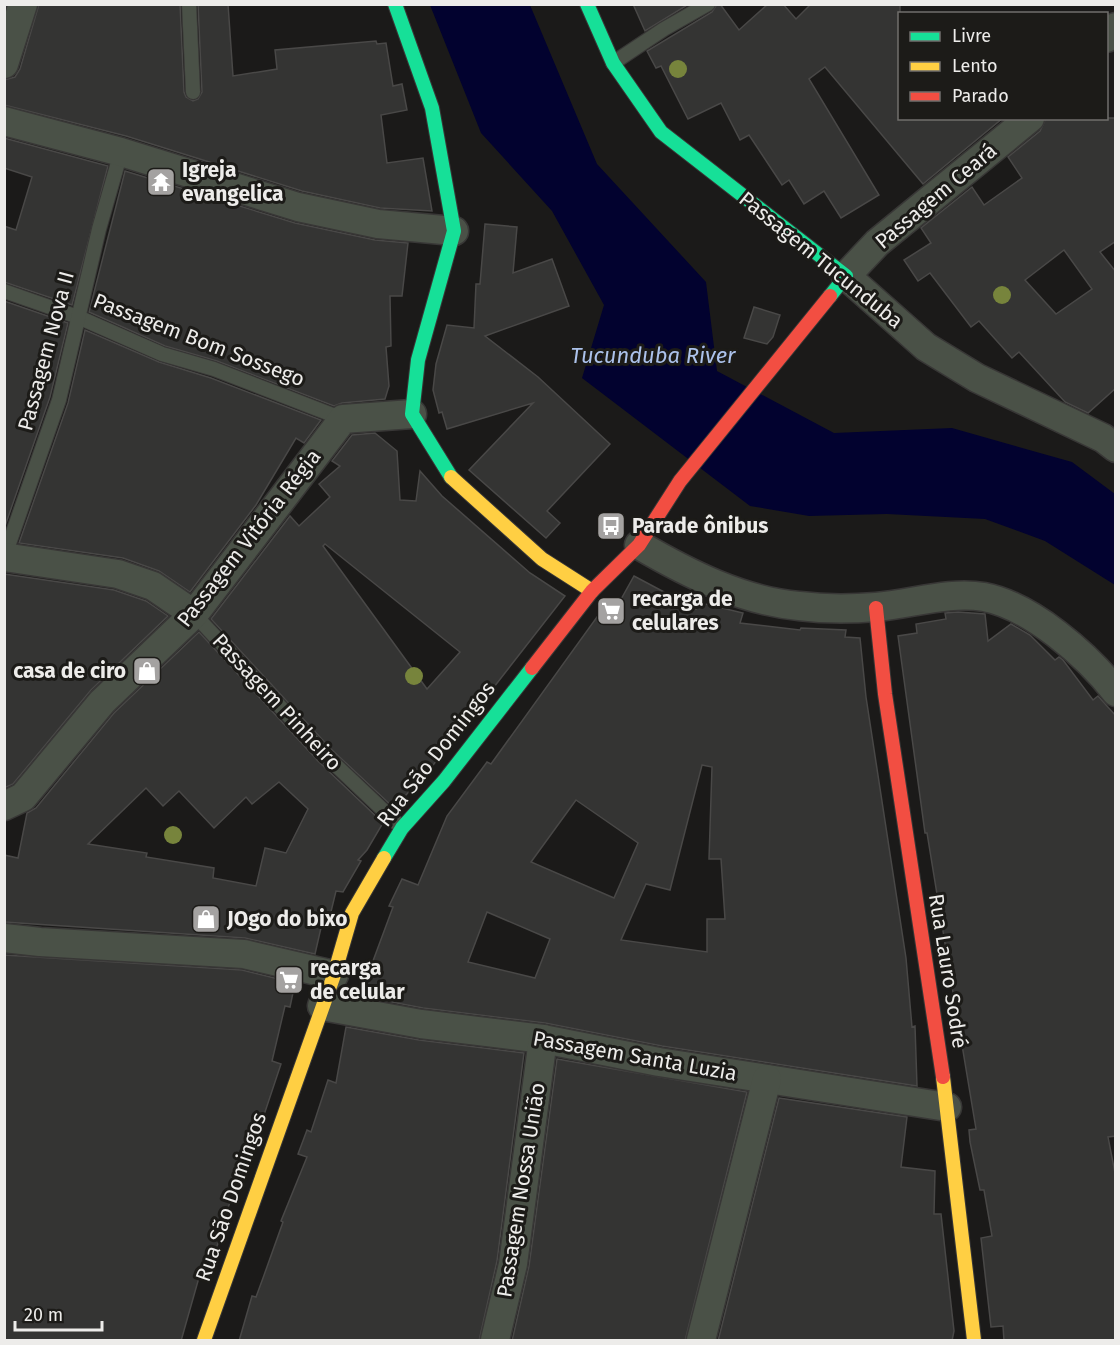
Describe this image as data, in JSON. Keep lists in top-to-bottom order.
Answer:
{
  "streets": {
    "street": [
      "Passagem Ceará",
      "Passagem Tucunduba",
      "Passagem Vitória Régia",
      "Passagem Pinheiro",
      "Rua São Domingos",
      "Rua Lauro Sodré",
      "Passagem Santa Luzia",
      "Passagem Nossa União"
    ],
    "lane": ["Passagem Bom Sossego", "Passagem Nova II"]
  },
  "crossings": [
    ["Passagem Ceará", "Passagem Tucunduba"],
    ["Passagem Ceará", "Rua São Domingos"],
    ["Passagem Tucunduba", "Rua São Domingos"],
    ["Passagem Bom Sossego", "Passagem Nova II"],
    ["Passagem Bom Sossego", "Passagem Vitória Régia"],
    ["Passagem Nova II", "Passagem Pinheiro"],
    ["Passagem Vitória Régia", "Passagem Pinheiro"],
    ["Passagem Pinheiro", "Rua São Domingos"],
    ["Rua São Domingos", "Passagem Santa Luzia"],
    ["Rua Lauro Sodré", "Passagem Santa Luzia"],
    ["Passagem Santa Luzia", "Passagem Nossa União"]
  ],
  "water": ["Tucunduba River"],
  "places": {
    "temple": ["Igreja evangelica"],
    "bus stop": ["Parade ônibus"],
    "supermarket": ["recarga de celulares", "recarga de celular"],
    "shop": ["casa de ciro", "JOgo do bixo"]
  },
  "legend": ["Livre", "Lento", "Parado"],
  "scale_bar": "20 m"
}
